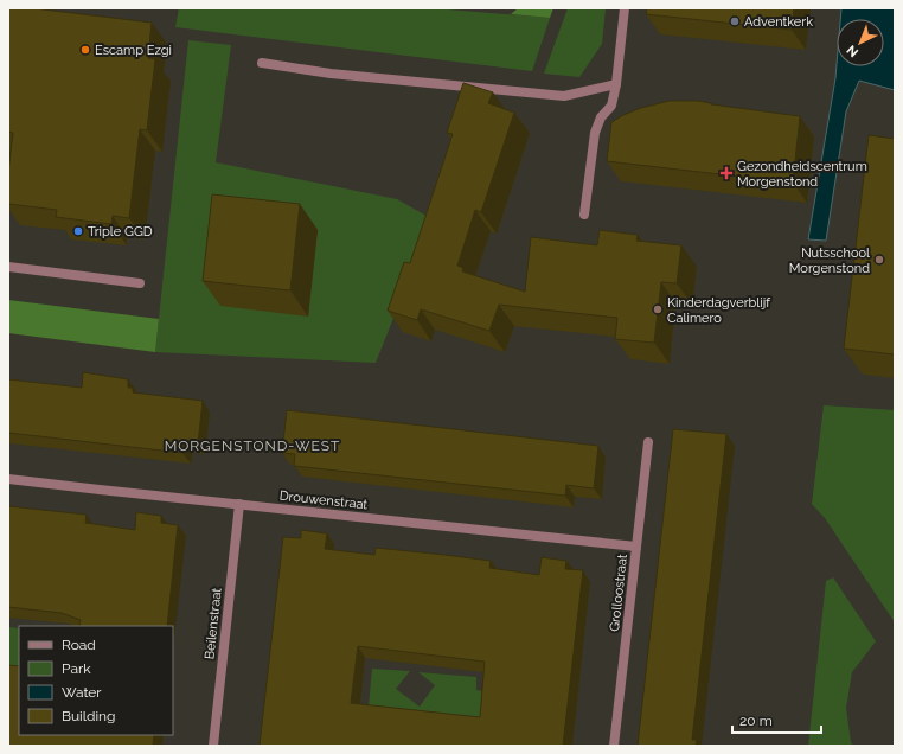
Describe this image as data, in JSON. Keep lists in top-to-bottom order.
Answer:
{
  "streets": {
    "street": ["Drouwenstraat", "Grolloostraat", "Beilenstraat"]
  },
  "crossings": [
    ["Drouwenstraat", "Grolloostraat"],
    ["Drouwenstraat", "Beilenstraat"]
  ],
  "districts": ["MORGENSTOND-WEST"],
  "places": {
    "other": [
      "Adventkerk",
      "Escamp Ezgi",
      "Triple GGD",
      "Nutsschool Morgenstond",
      "Kinderdagverblijf Calimero"
    ],
    "health": ["Gezondheidscentrum Morgenstond"]
  },
  "legend": [
    "Road",
    "Park",
    "Water",
    "Building"
  ],
  "scale_bar": "20 m",
  "north": "bottom left"
}
